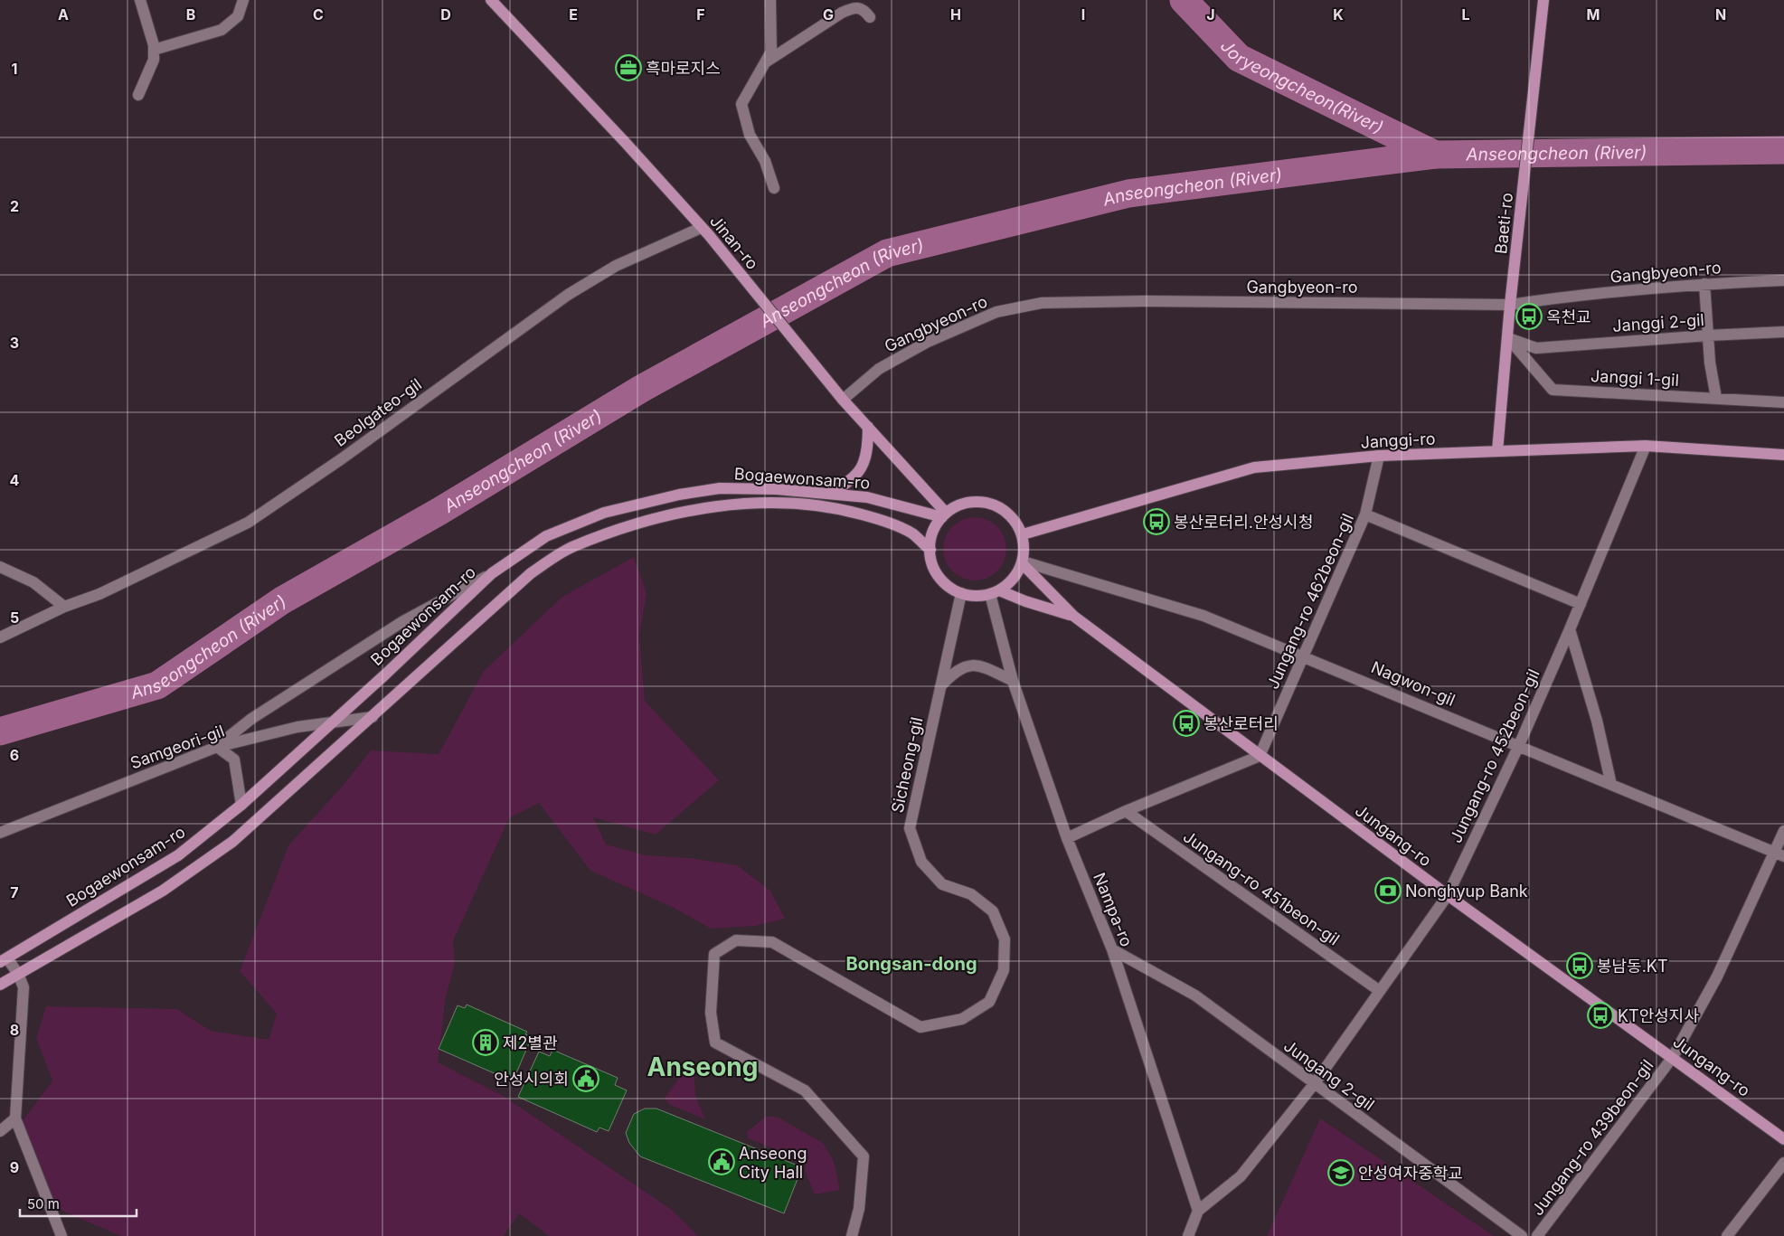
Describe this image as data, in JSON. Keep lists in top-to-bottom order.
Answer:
{
  "streets": {
    "main road": [
      "Baeti-ro",
      "Jinan-ro",
      "Janggi-ro",
      "Bogaewonsam-ro",
      "Jungang-ro"
    ],
    "street": [
      "Gangbyeon-ro",
      "Janggi 2-gil",
      "Janggi 1-gil",
      "Beolgateo-gil",
      "Jungang-ro 462beon-gil",
      "Nagwon-gil",
      "Samgeori-gil",
      "Jungang-ro 452beon-gil",
      "Sicheong-gil",
      "Jungang-ro 451beon-gil",
      "Nampa-ro",
      "Jungang 2-gil",
      "Jungang-ro 439beon-gil"
    ]
  },
  "crossings": [
    ["Baeti-ro", "Gangbyeon-ro"],
    ["Baeti-ro", "Janggi 2-gil"],
    ["Baeti-ro", "Janggi 1-gil"],
    ["Baeti-ro", "Janggi-ro"],
    ["Jinan-ro", "Gangbyeon-ro"],
    ["Jinan-ro", "Beolgateo-gil"],
    ["Jinan-ro", "Janggi-ro"],
    ["Jinan-ro", "Bogaewonsam-ro"],
    ["Jinan-ro", "Nagwon-gil"],
    ["Jinan-ro", "Sicheong-gil"],
    ["Jinan-ro", "Jungang-ro"],
    ["Jinan-ro", "Nampa-ro"],
    ["Janggi 2-gil", "Janggi 1-gil"],
    ["Janggi-ro", "Bogaewonsam-ro"],
    ["Janggi-ro", "Jungang-ro 462beon-gil"],
    ["Janggi-ro", "Nagwon-gil"],
    ["Janggi-ro", "Jungang-ro 452beon-gil"],
    ["Janggi-ro", "Sicheong-gil"],
    ["Janggi-ro", "Jungang-ro"],
    ["Janggi-ro", "Nampa-ro"],
    ["Bogaewonsam-ro", "Nagwon-gil"],
    ["Bogaewonsam-ro", "Samgeori-gil"],
    ["Bogaewonsam-ro", "Sicheong-gil"],
    ["Bogaewonsam-ro", "Jungang-ro"],
    ["Bogaewonsam-ro", "Nampa-ro"],
    ["Jungang-ro 462beon-gil", "Nagwon-gil"],
    ["Jungang-ro 462beon-gil", "Jungang-ro"],
    ["Nagwon-gil", "Jungang-ro 452beon-gil"],
    ["Nagwon-gil", "Sicheong-gil"],
    ["Nagwon-gil", "Jungang-ro"],
    ["Nagwon-gil", "Nampa-ro"],
    ["Nagwon-gil", "Jungang-ro 439beon-gil"],
    ["Jungang-ro 452beon-gil", "Jungang-ro"],
    ["Sicheong-gil", "Jungang-ro"],
    ["Sicheong-gil", "Nampa-ro"],
    ["Jungang-ro", "Nampa-ro"],
    ["Jungang-ro", "Jungang-ro 439beon-gil"],
    ["Nampa-ro", "Jungang 2-gil"]
  ],
  "districts": ["Bongsan-dong", "Anseong"],
  "water": ["Joryeongcheon(River)", "Anseongcheon (River)"],
  "places": {
    "office": ["흑마로지스"],
    "bus stop": [
      "옥천교",
      "봉산로터리.안성시청",
      "봉산로터리",
      "봉남동.KT",
      "KT안성지사"
    ],
    "bank": ["Nonghyup Bank"],
    "building": ["제2별관"],
    "public building": ["안성시의회", "Anseong City Hall"],
    "school or university": ["안성여자중학교"]
  },
  "scale_bar": "50 m",
  "grid": {
    "columns": [
      "A",
      "B",
      "C",
      "D",
      "E",
      "F",
      "G",
      "H",
      "I",
      "J",
      "K",
      "L",
      "M",
      "N"
    ],
    "rows": [
      "1",
      "2",
      "3",
      "4",
      "5",
      "6",
      "7",
      "8",
      "9"
    ]
  }
}
